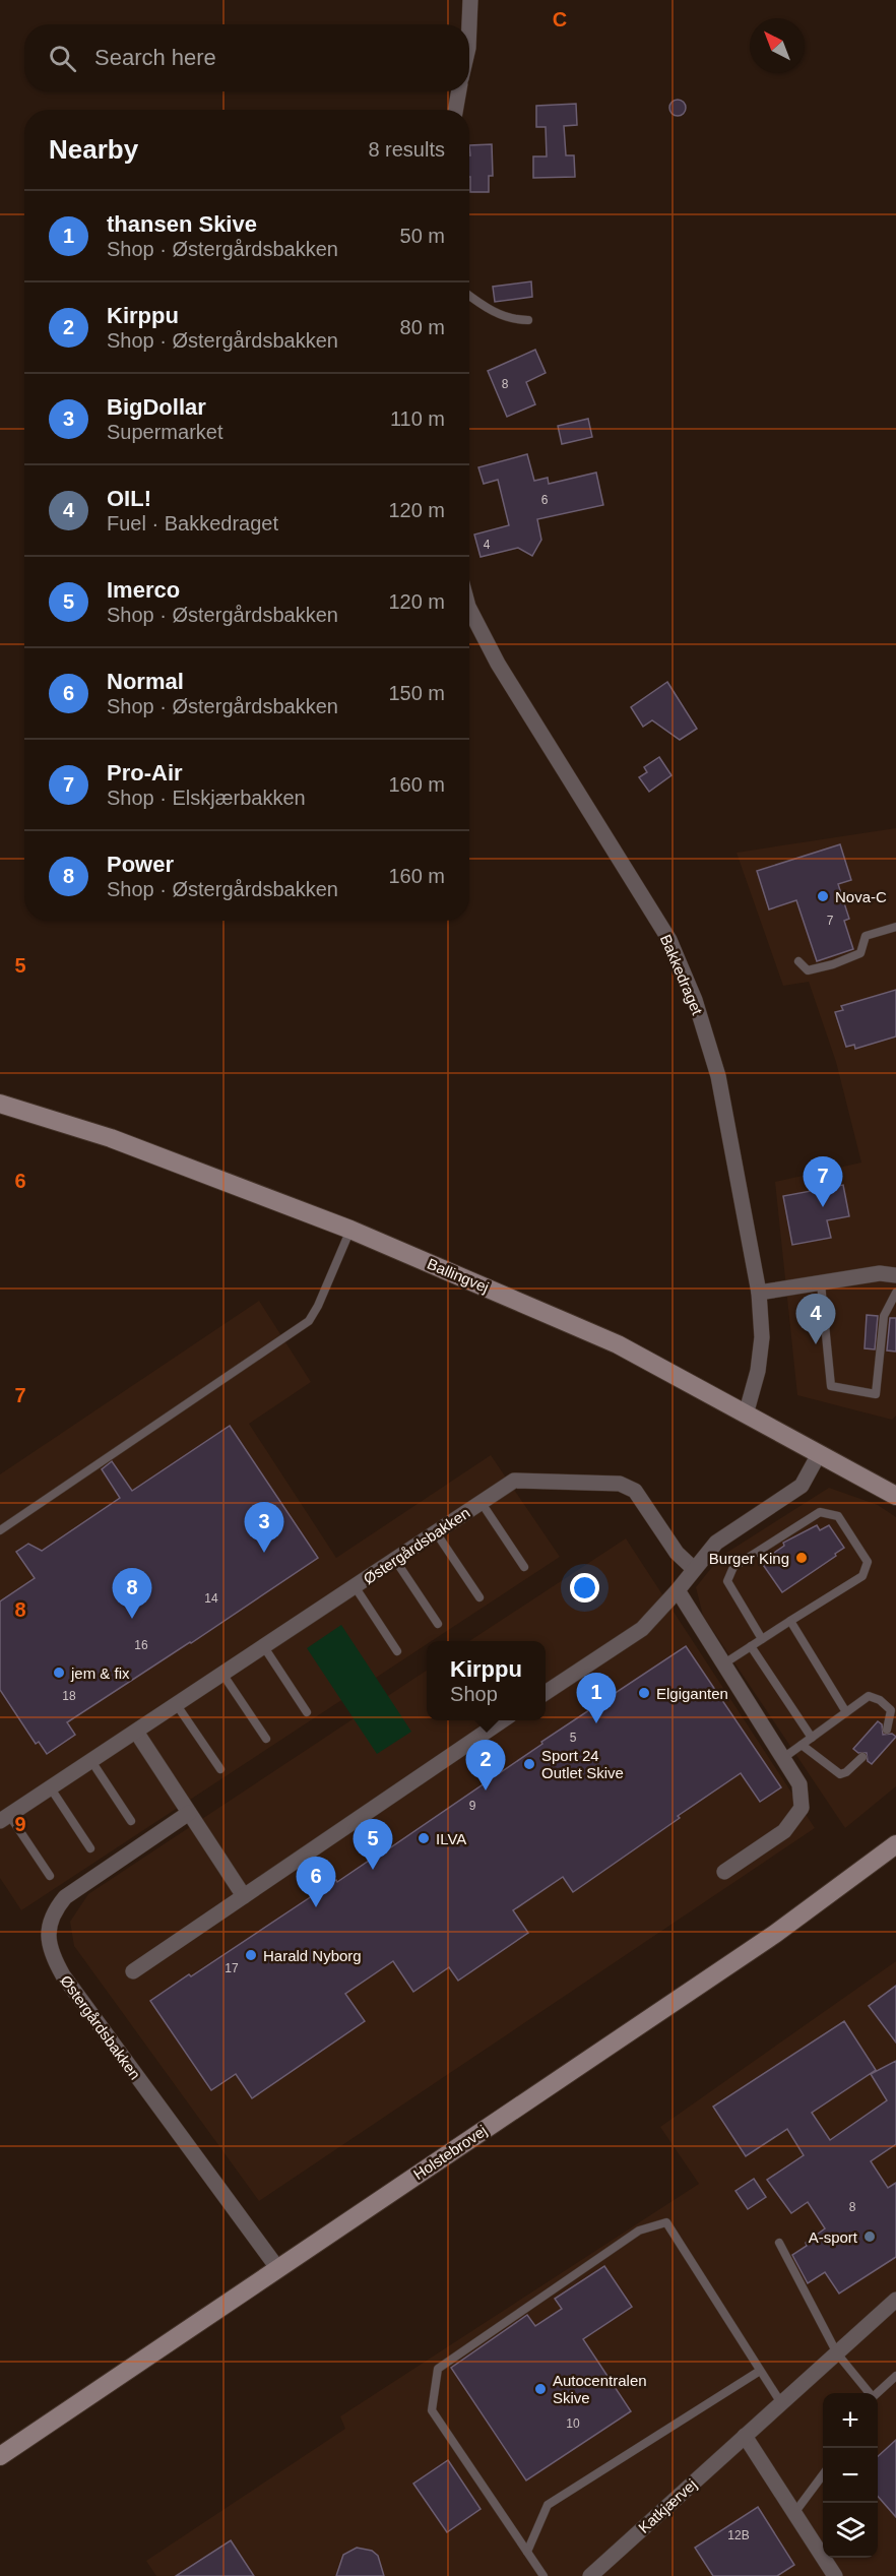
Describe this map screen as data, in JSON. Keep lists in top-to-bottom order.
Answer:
{
  "streets": {
    "main road": ["Ballingvej", "Holstebrovej"],
    "street": ["Bakkedraget", "Østergårdsbakken", "Katkjærvej"]
  },
  "crossings": [
    ["Bakkedraget", "Ballingvej"],
    ["Østergårdsbakken", "Holstebrovej"]
  ],
  "places": [
    "Nova-C",
    "Burger King",
    "jem & fix",
    "Elgiganten",
    "Sport 24 Outlet Skive",
    "ILVA",
    "Harald Nyborg",
    "A-sport",
    "Autocentralen Skive"
  ],
  "house_numbers": [
    "8",
    "6",
    "4",
    "7",
    "14",
    "16",
    "18",
    "5",
    "9",
    "17",
    "8",
    "10",
    "12B"
  ],
  "north": "top left",
  "page": {
    "search": "Search here",
    "heading": ["Nearby", "8 results"],
    "list": [
      {
        "mark": "1",
        "name": "thansen Skive",
        "note": "Shop · Østergårdsbakken",
        "value": "50 m"
      },
      {
        "mark": "2",
        "name": "Kirppu",
        "note": "Shop · Østergårdsbakken",
        "value": "80 m"
      },
      {
        "mark": "3",
        "name": "BigDollar",
        "note": "Supermarket",
        "value": "110 m"
      },
      {
        "mark": "4",
        "name": "OIL!",
        "note": "Fuel · Bakkedraget",
        "value": "120 m"
      },
      {
        "mark": "5",
        "name": "Imerco",
        "note": "Shop · Østergårdsbakken",
        "value": "120 m"
      },
      {
        "mark": "6",
        "name": "Normal",
        "note": "Shop · Østergårdsbakken",
        "value": "150 m"
      },
      {
        "mark": "7",
        "name": "Pro-Air",
        "note": "Shop · Elskjærbakken",
        "value": "160 m"
      },
      {
        "mark": "8",
        "name": "Power",
        "note": "Shop · Østergårdsbakken",
        "value": "160 m"
      }
    ],
    "pins": [
      "7",
      "4",
      "3",
      "8",
      "1",
      "2",
      "5",
      "6"
    ],
    "popup": ["Kirppu", "Shop"],
    "map_buttons": ["+", "−"]
  },
  "grid": {
    "columns": ["C"],
    "rows": [
      "5",
      "6",
      "7",
      "8",
      "9"
    ]
  }
}
